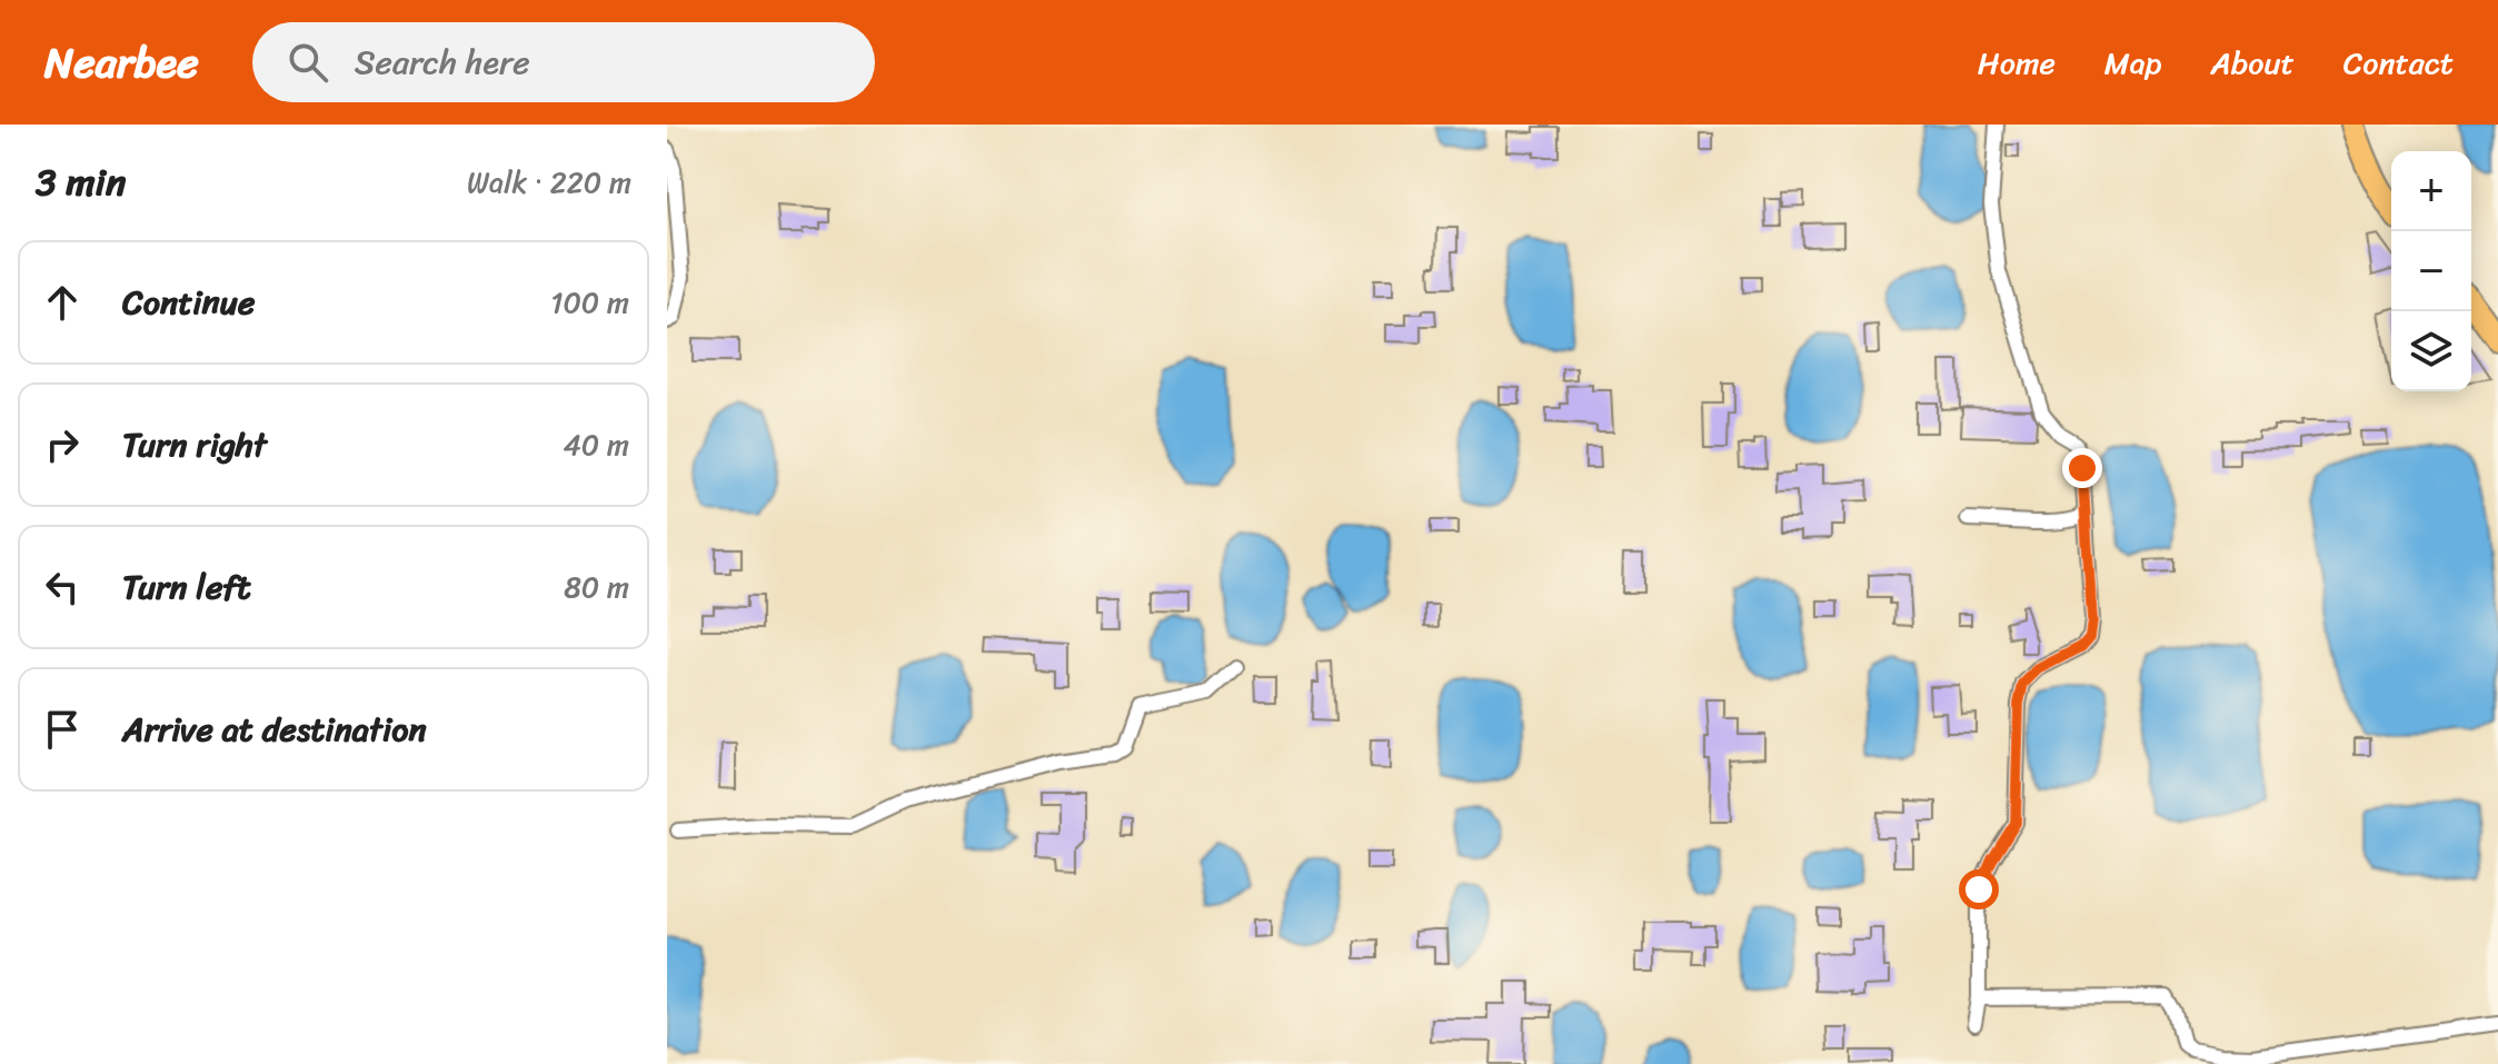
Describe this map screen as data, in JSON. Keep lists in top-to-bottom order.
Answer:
{
  "page": {
    "header": "Nearbee",
    "search": "Search here",
    "nav": [
      "Home",
      "Map",
      "About",
      "Contact"
    ],
    "heading": ["3 min", "Walk · 220 m"],
    "map_buttons": ["+", "−"],
    "list": [
      ["Continue", "100 m"],
      ["Turn right", "40 m"],
      ["Turn left", "80 m"],
      "Arrive at destination"
    ]
  }
}
